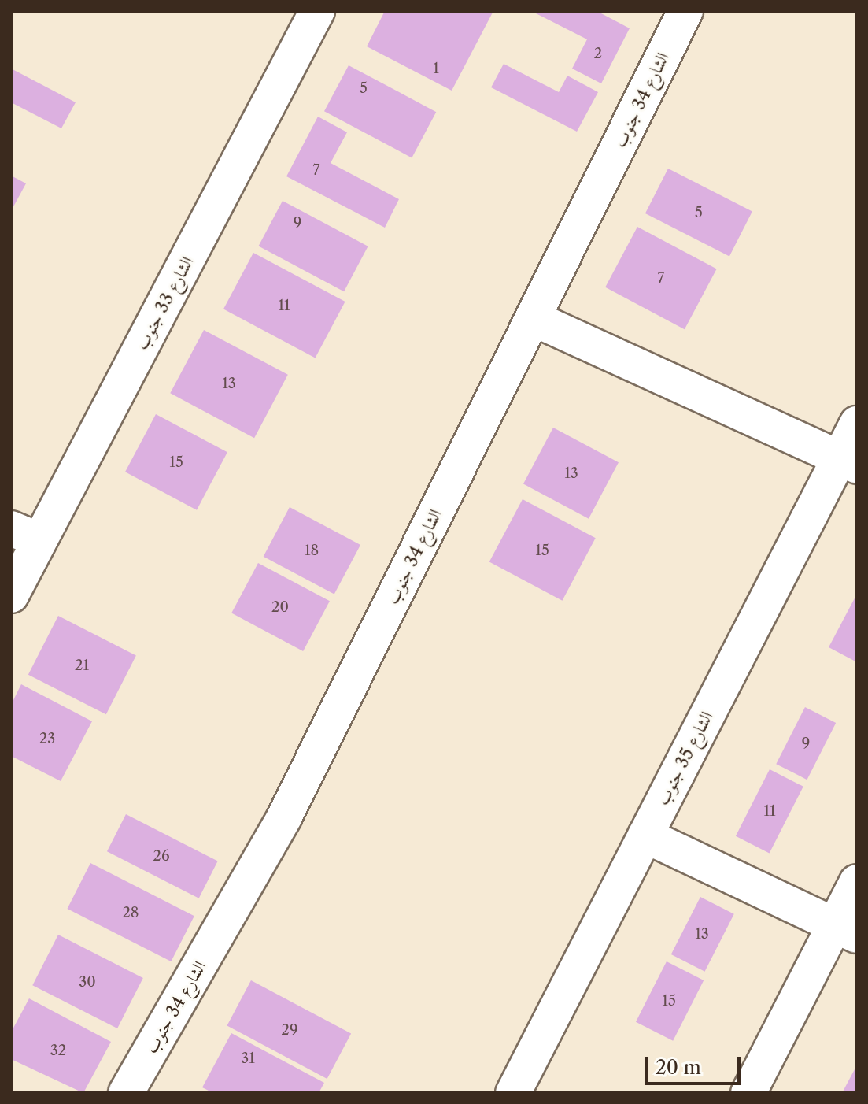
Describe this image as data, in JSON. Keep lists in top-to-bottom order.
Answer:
{
  "streets": {
    "street": ["الشارع 34 جنوب", "الشارع 33 جنوب", "الشارع 35 جنوب"]
  },
  "house_numbers": [
    "2",
    "1",
    "5",
    "7",
    "5",
    "9",
    "7",
    "11",
    "13",
    "15",
    "13",
    "18",
    "15",
    "20",
    "21",
    "23",
    "9",
    "11",
    "26",
    "28",
    "13",
    "30",
    "15",
    "29",
    "32",
    "31"
  ],
  "scale_bar": "20 m"
}
